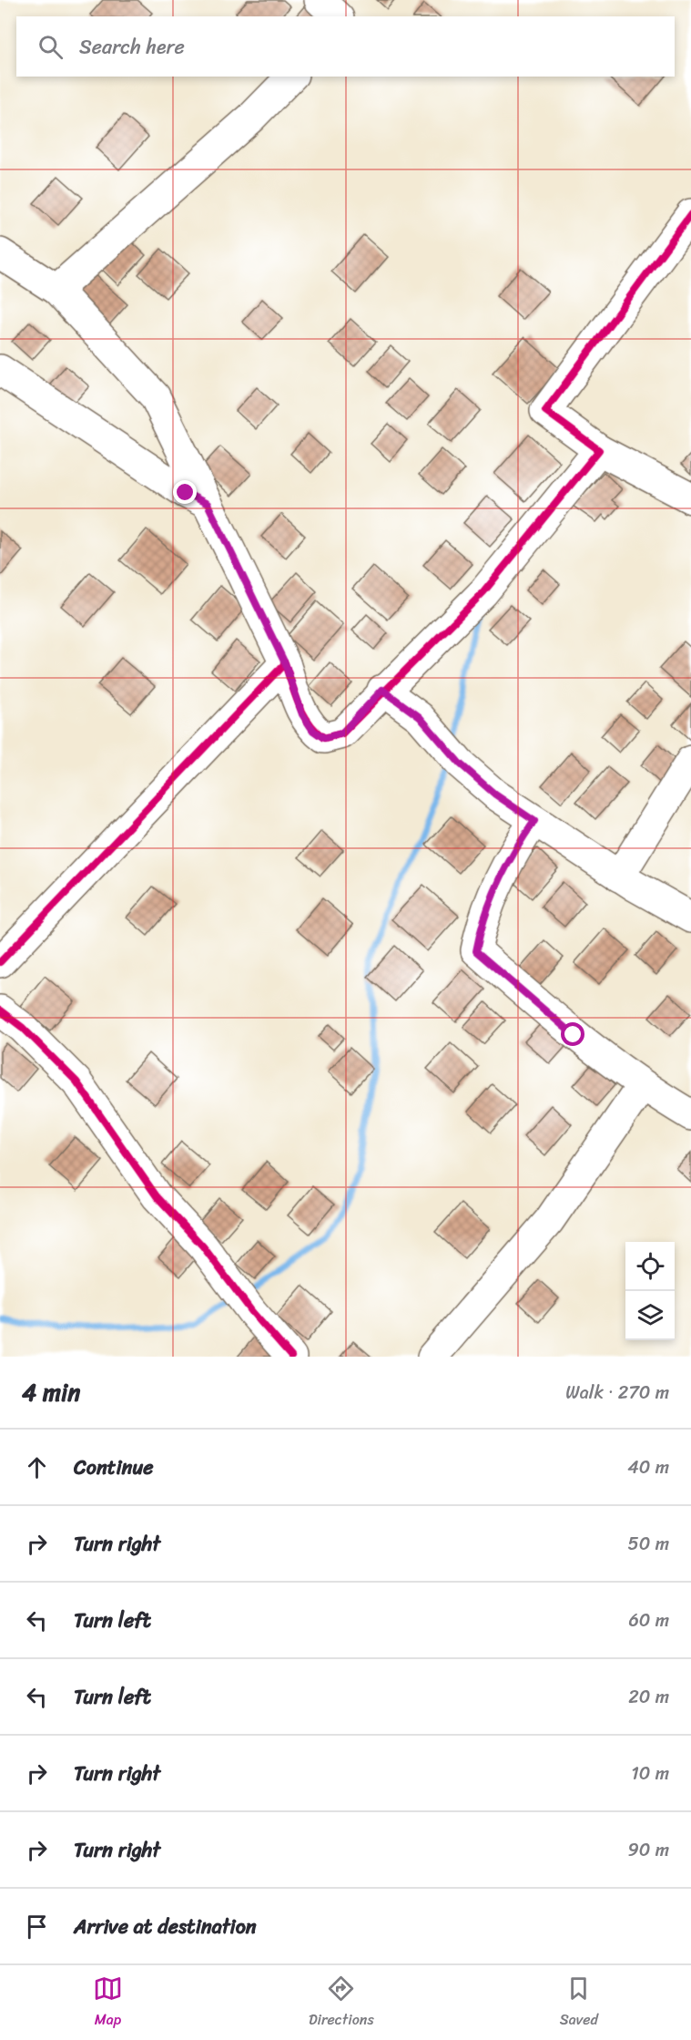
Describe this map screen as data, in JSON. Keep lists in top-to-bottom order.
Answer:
{
  "page": {
    "search": "Search here",
    "heading": ["4 min", "Walk · 270 m"],
    "list": [
      ["Continue", "40 m"],
      ["Turn right", "50 m"],
      ["Turn left", "60 m"],
      ["Turn left", "20 m"],
      ["Turn right", "10 m"],
      ["Turn right", "90 m"],
      "Arrive at destination"
    ],
    "nav": ["Map", "Directions", "Saved"]
  }
}
